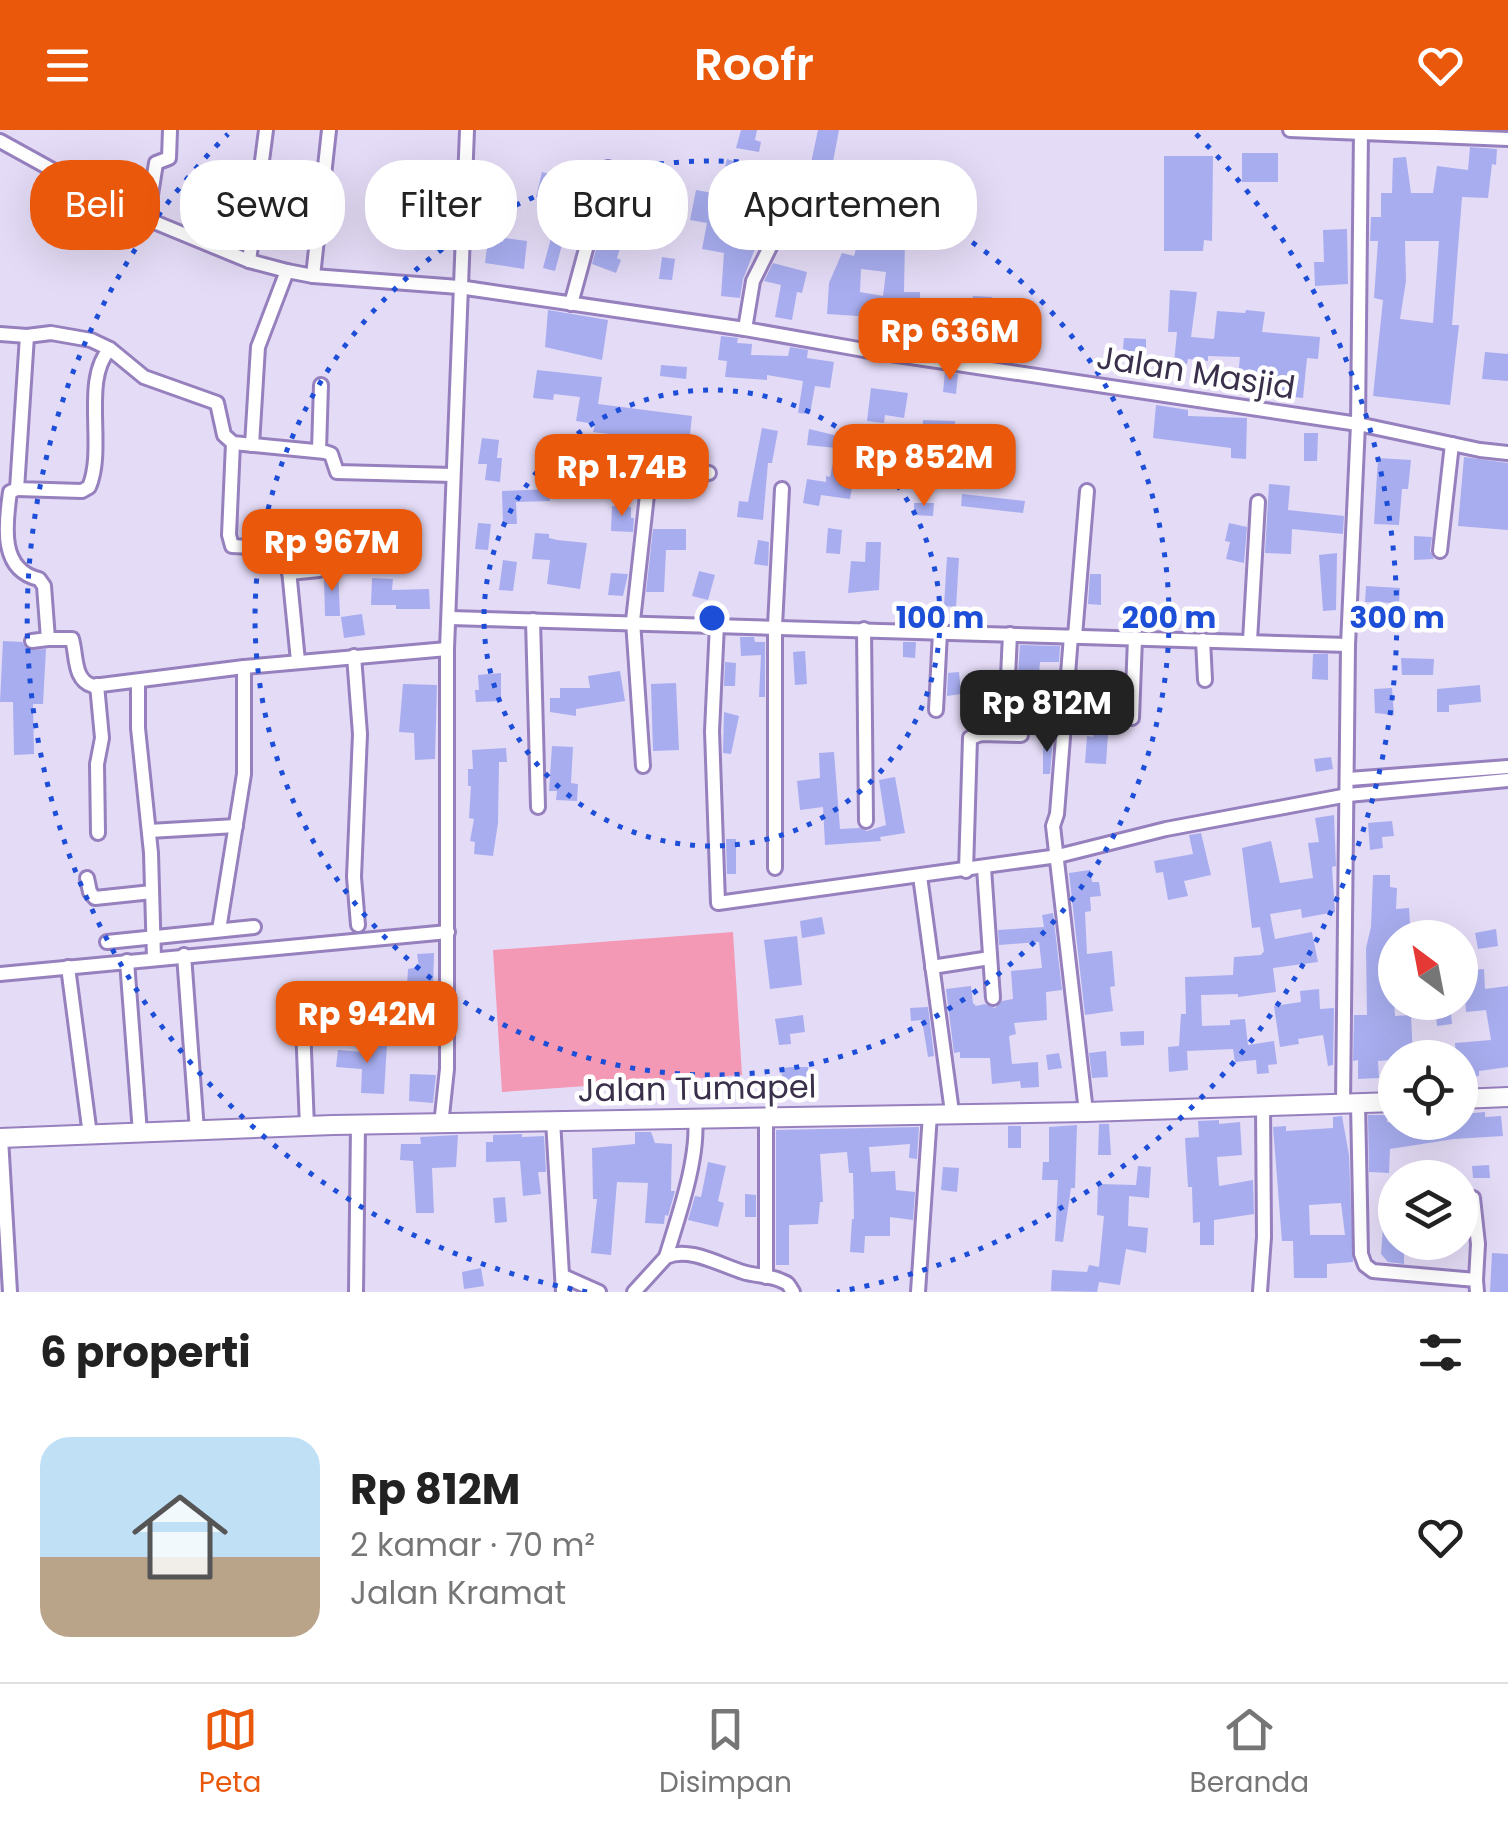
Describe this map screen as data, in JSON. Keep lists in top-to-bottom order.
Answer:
{
  "streets": {
    "street": ["Jalan Masjid", "Jalan Tumapel"]
  },
  "north": "top left",
  "page": {
    "header": "Roofr",
    "chip": [
      "Beli",
      "Sewa",
      "Filter",
      "Baru",
      "Apartemen"
    ],
    "price": [
      "Rp 636M",
      "Rp 852M",
      "Rp 1.74B",
      "Rp 967M",
      "Rp 812M",
      "Rp 942M"
    ],
    "heading": "6 properti",
    "list": [
      {
        "name": "Rp 812M",
        "note": "2 kamar · 70 m² · Jalan Kramat"
      }
    ],
    "tabs": ["Peta", "Disimpan", "Beranda"]
  },
  "rings": ["100 m", "200 m", "300 m"]
}
